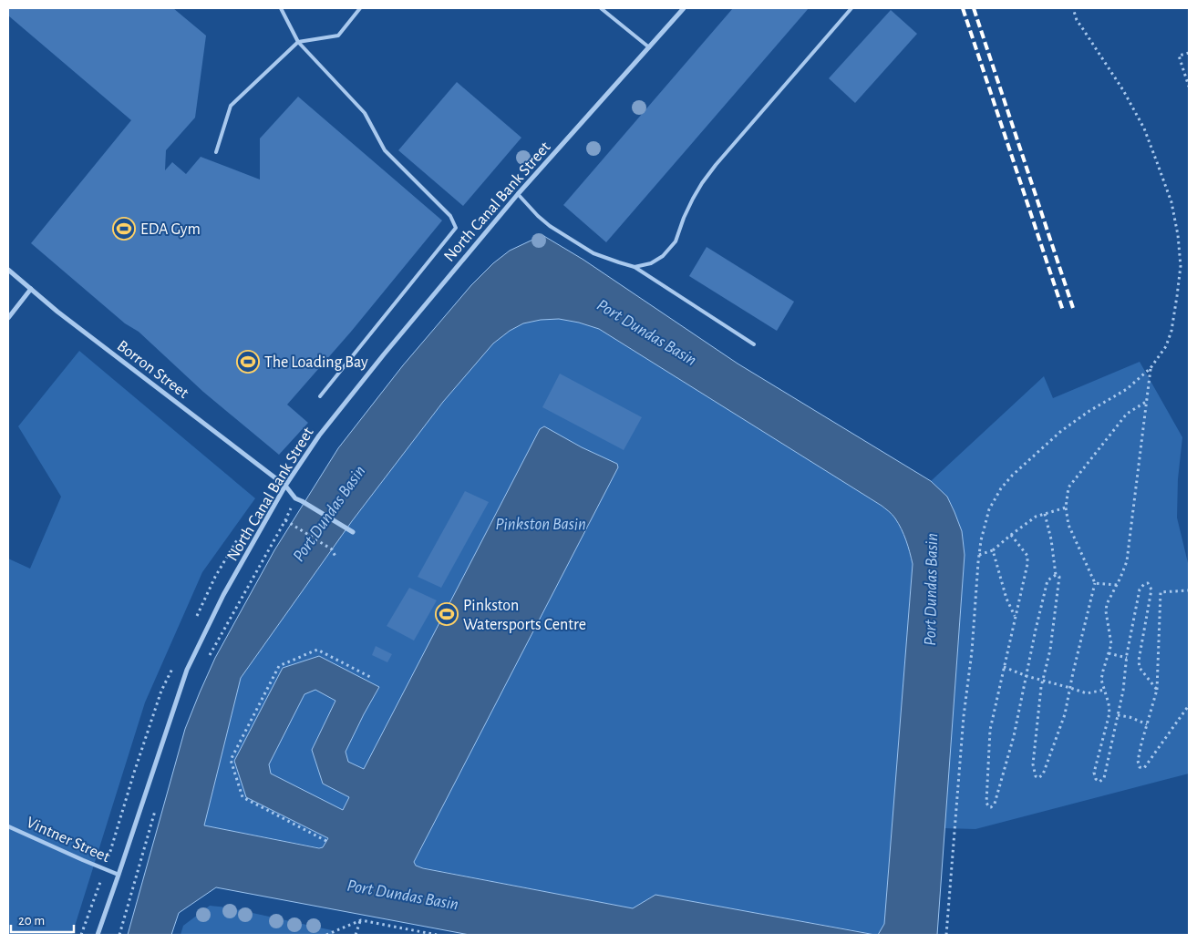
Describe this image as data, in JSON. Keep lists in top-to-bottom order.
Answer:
{
  "streets": {
    "street": ["North Canal Bank Street", "Borron Street", "Vintner Street"]
  },
  "crossings": [
    ["North Canal Bank Street", "Borron Street"],
    ["North Canal Bank Street", "Vintner Street"]
  ],
  "water": ["Port Dundas Basin", "Pinkston Basin"],
  "places": {
    "sports": ["EDA Gym", "The Loading Bay", "Pinkston Watersports Centre"]
  },
  "scale_bar": "20 m"
}
